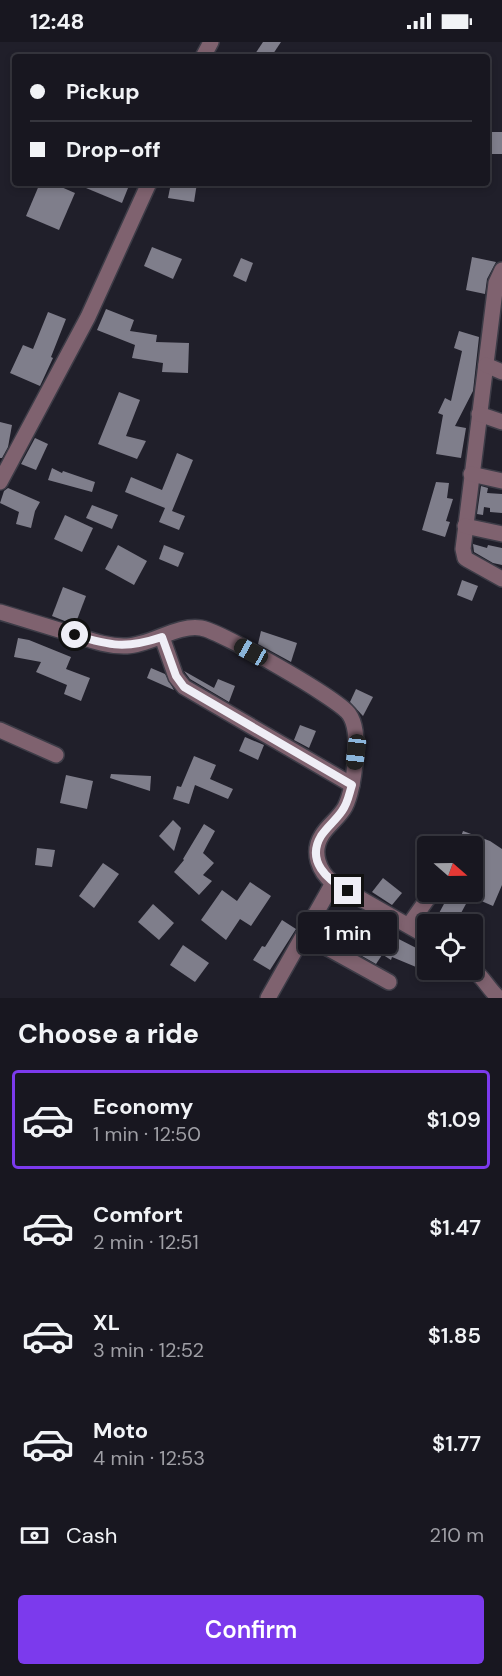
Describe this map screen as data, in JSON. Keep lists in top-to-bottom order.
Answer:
{
  "north": "right",
  "page": {
    "status": "12:48",
    "banner": ["Pickup", "Drop-off"],
    "bubble": "1 min",
    "heading": "Choose a ride",
    "list": [
      {
        "name": "Economy",
        "note": "1 min · 12:50",
        "value": "$1.09"
      },
      {
        "name": "Comfort",
        "note": "2 min · 12:51",
        "value": "$1.47"
      },
      {
        "name": "XL",
        "note": "3 min · 12:52",
        "value": "$1.85"
      },
      {
        "name": "Moto",
        "note": "4 min · 12:53",
        "value": "$1.77"
      }
    ],
    "pay": ["Cash", "210 m"],
    "buttons": "Confirm"
  }
}
